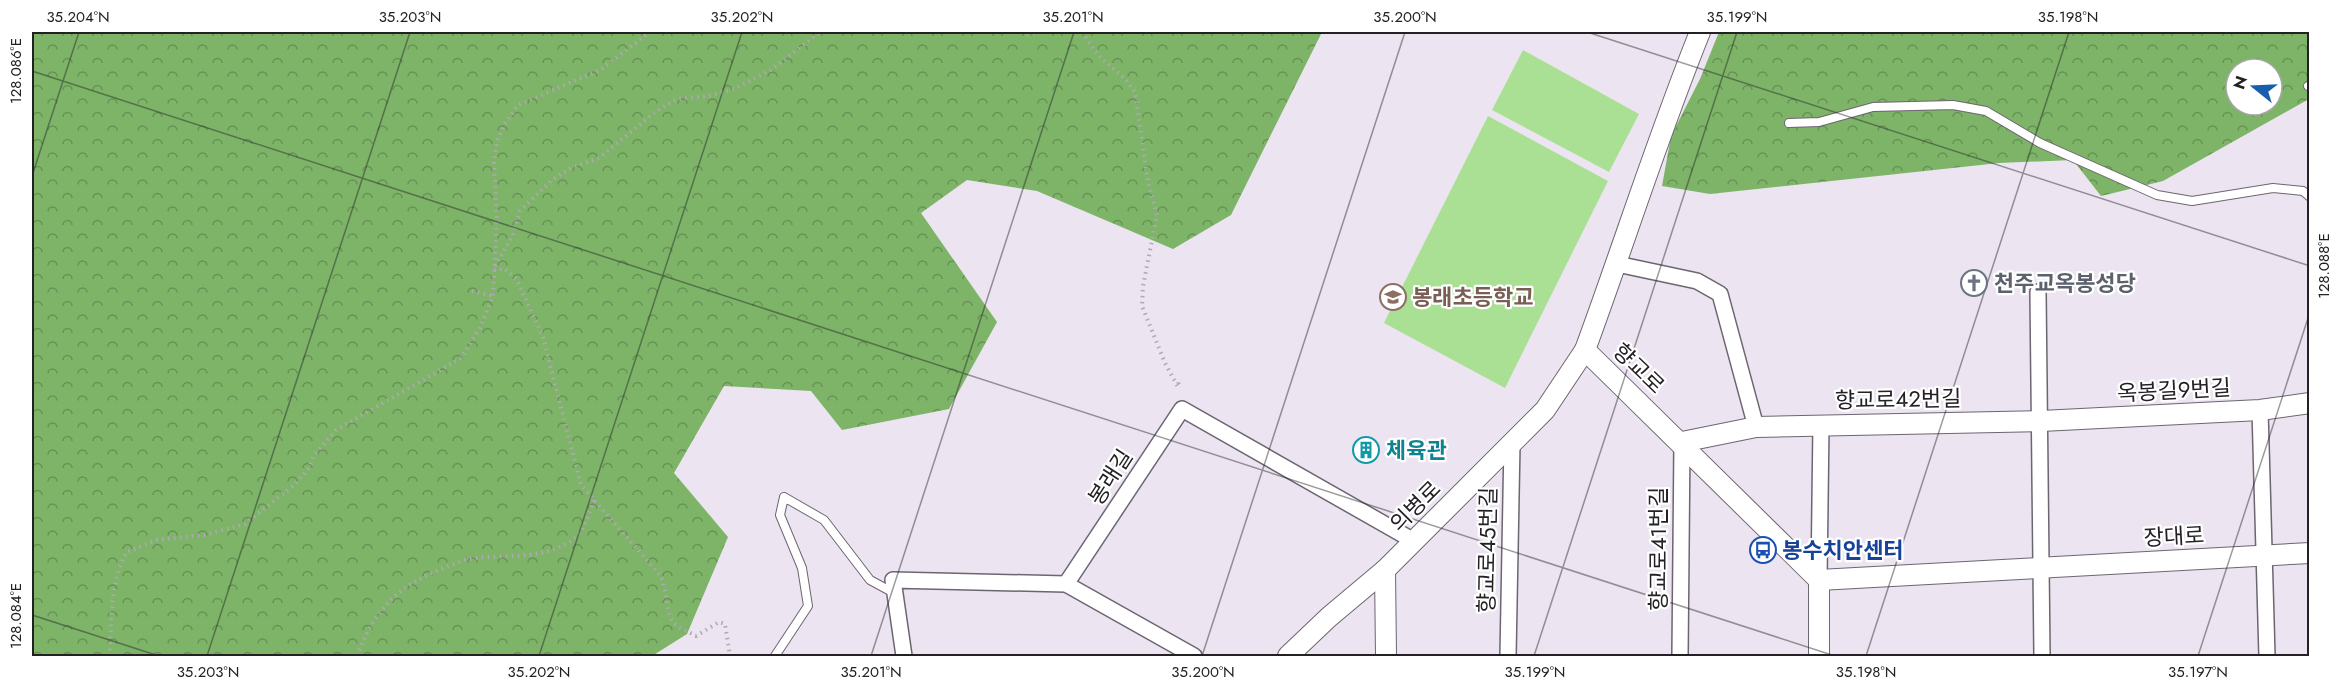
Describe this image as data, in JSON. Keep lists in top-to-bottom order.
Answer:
{
  "streets": {
    "street": [
      "향교로",
      "옥봉길9번길",
      "향교로42번길",
      "봉래길",
      "의병로",
      "장대로",
      "향교로41번길",
      "향교로45번길"
    ]
  },
  "crossings": [
    ["향교로", "향교로42번길"],
    ["향교로", "의병로"],
    ["향교로", "장대로"],
    ["향교로", "향교로41번길"],
    ["옥봉길9번길", "향교로42번길"],
    ["향교로42번길", "향교로41번길"],
    ["봉래길", "의병로"],
    ["의병로", "향교로45번길"]
  ],
  "places": {
    "church": ["천주교옥봉성당"],
    "school or university": ["봉래초등학교"],
    "building": ["체육관"],
    "bus stop": ["봉수치안센터"]
  },
  "north": "left",
  "coordinates": [
    "35.204°N",
    "35.203°N",
    "35.202°N",
    "35.201°N",
    "35.200°N",
    "35.199°N",
    "35.198°N",
    "128.086°E",
    "128.088°E",
    "128.084°E",
    "35.197°N"
  ]
}
